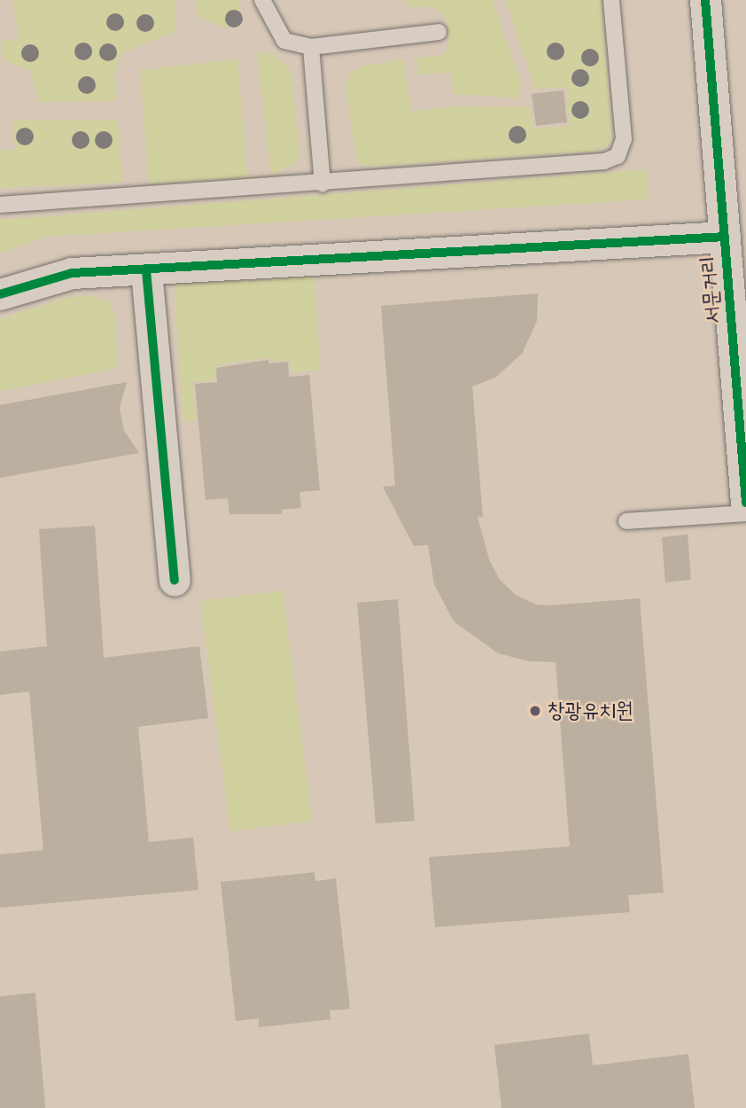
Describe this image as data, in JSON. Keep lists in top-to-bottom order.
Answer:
{
  "streets": {
    "street": ["서문거리"]
  },
  "places": ["창광유치원"]
}
